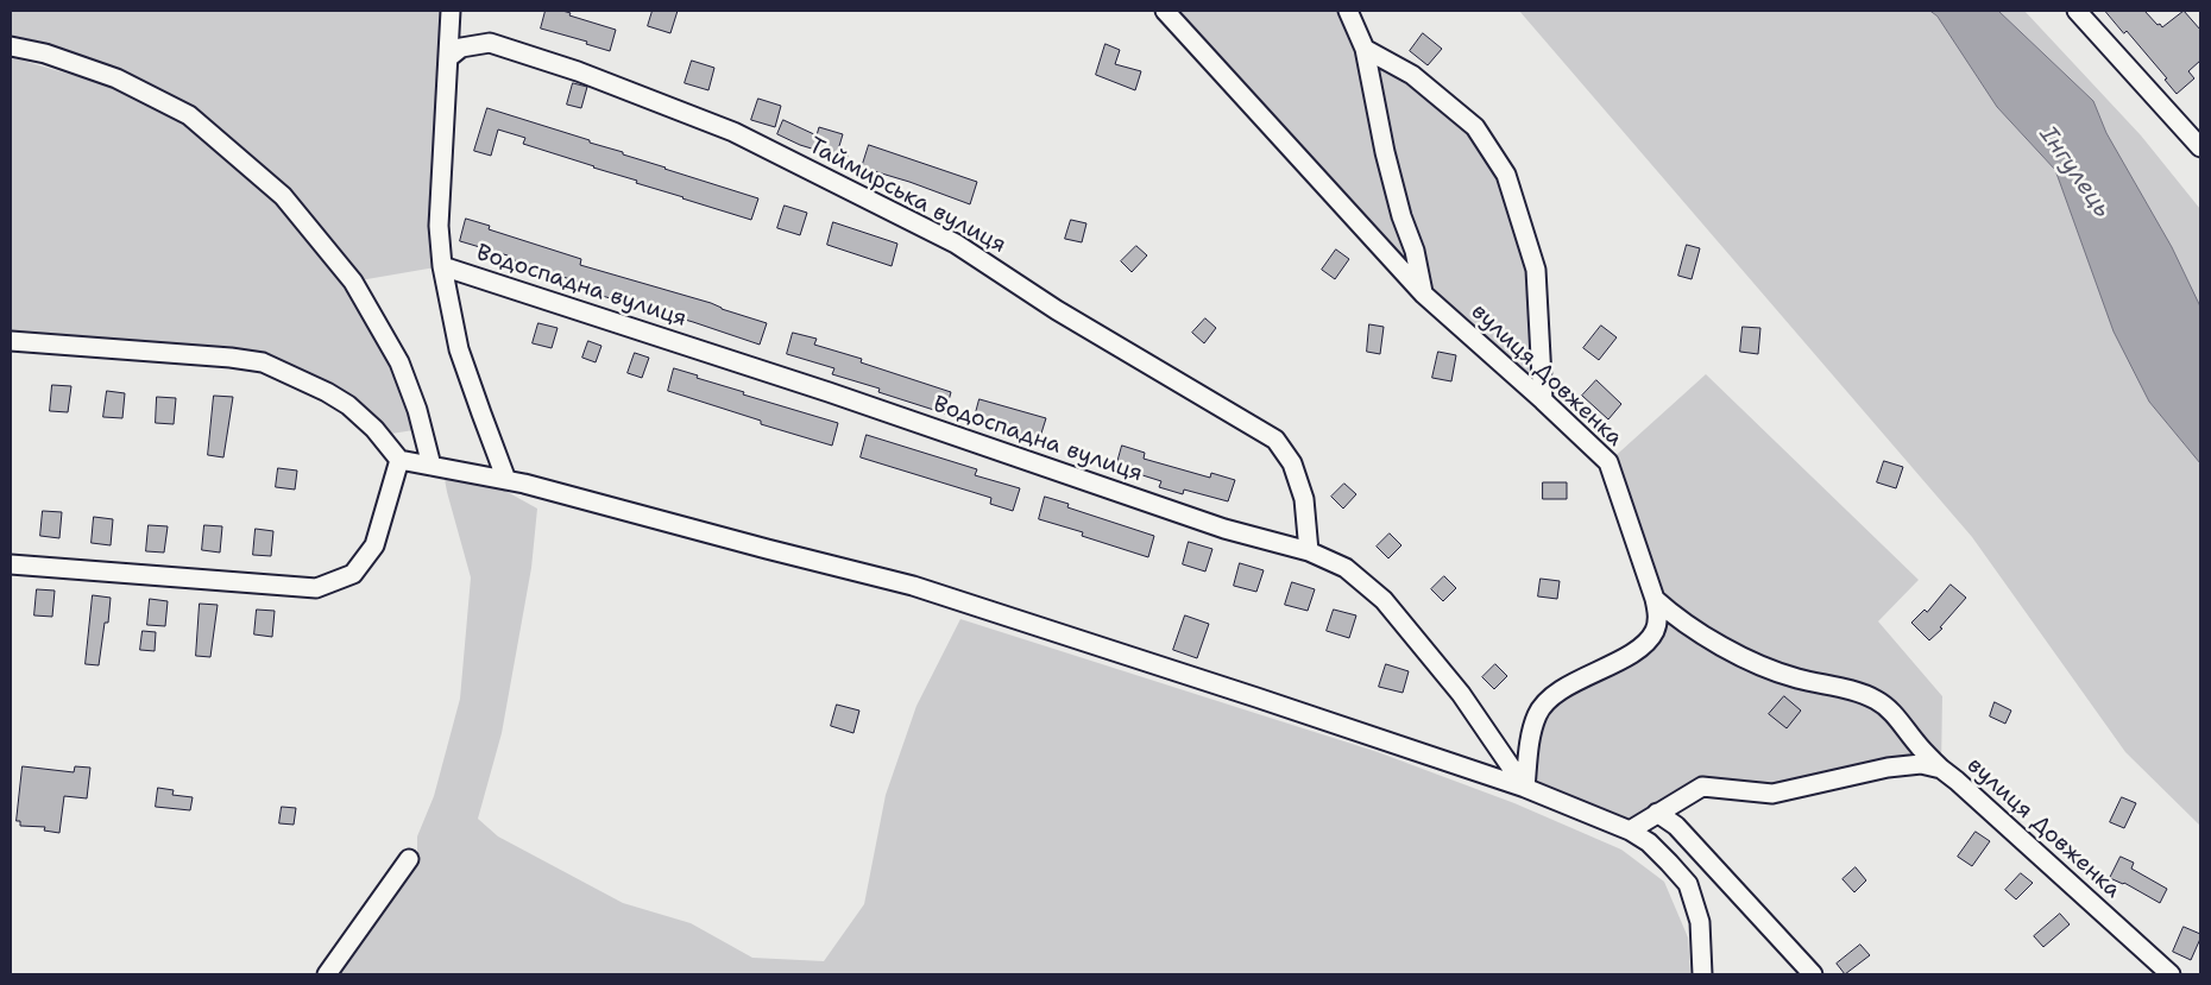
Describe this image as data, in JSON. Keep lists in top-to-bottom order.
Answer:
{
  "streets": {
    "street": ["Таймирська вулиця", "Водоспадна вулиця", "вулиця Довженка"]
  },
  "crossings": [
    ["Таймирська вулиця", "Водоспадна вулиця"],
    ["Водоспадна вулиця", "вулиця Довженка"]
  ],
  "water": ["Інгулець"]
}
